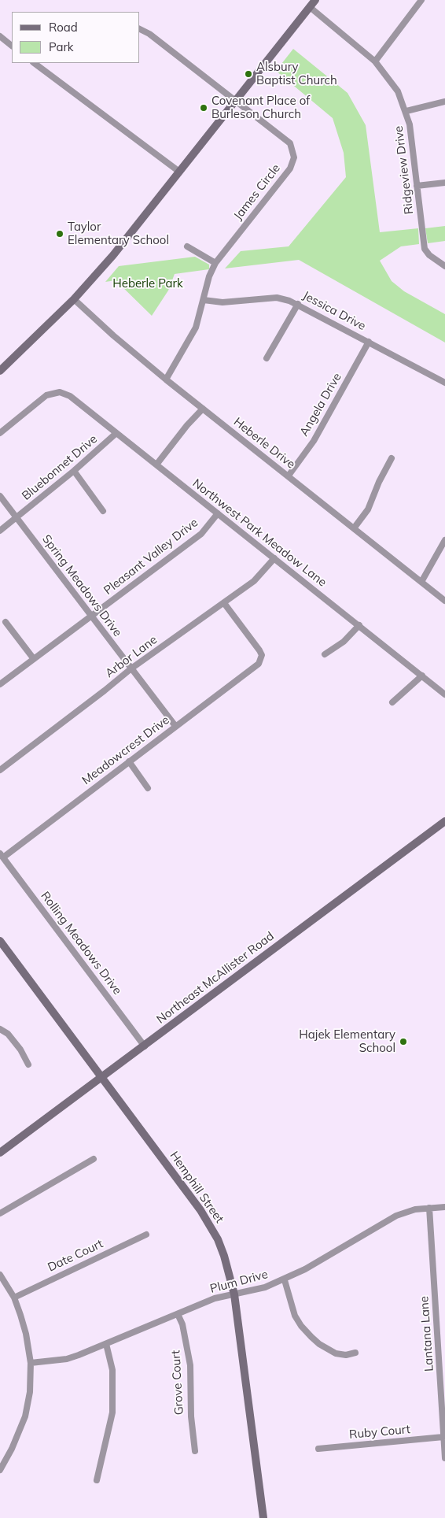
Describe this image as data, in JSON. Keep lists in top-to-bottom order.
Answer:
{
  "streets": {
    "street": [
      "Ridgeview Drive",
      "James Circle",
      "Jessica Drive",
      "Angela Drive",
      "Heberle Drive",
      "Bluebonnet Drive",
      "Northwest Park Meadow Lane",
      "Pleasant Valley Drive",
      "Spring Meadows Drive",
      "Arbor Lane",
      "Meadowcrest Drive",
      "Rolling Meadows Drive",
      "Northeast McAllister Road",
      "Hemphill Street",
      "Date Court",
      "Plum Drive",
      "Lantana Lane",
      "Grove Court",
      "Ruby Court"
    ]
  },
  "crossings": [
    ["James Circle", "Jessica Drive"],
    ["James Circle", "Heberle Drive"],
    ["Jessica Drive", "Angela Drive"],
    ["Angela Drive", "Heberle Drive"],
    ["Bluebonnet Drive", "Northwest Park Meadow Lane"],
    ["Bluebonnet Drive", "Spring Meadows Drive"],
    ["Northwest Park Meadow Lane", "Pleasant Valley Drive"],
    ["Northwest Park Meadow Lane", "Arbor Lane"],
    ["Pleasant Valley Drive", "Spring Meadows Drive"],
    ["Spring Meadows Drive", "Arbor Lane"],
    ["Spring Meadows Drive", "Meadowcrest Drive"],
    ["Arbor Lane", "Meadowcrest Drive"],
    ["Meadowcrest Drive", "Rolling Meadows Drive"],
    ["Rolling Meadows Drive", "Northeast McAllister Road"],
    ["Northeast McAllister Road", "Hemphill Street"],
    ["Hemphill Street", "Plum Drive"],
    ["Plum Drive", "Lantana Lane"],
    ["Plum Drive", "Grove Court"],
    ["Lantana Lane", "Ruby Court"]
  ],
  "parks": ["Heberle Park"],
  "places": [
    "Alsbury Baptist Church",
    "Covenant Place of Burleson Church",
    "Taylor Elementary School",
    "Hajek Elementary School"
  ],
  "legend": ["Road", "Park"]
}
